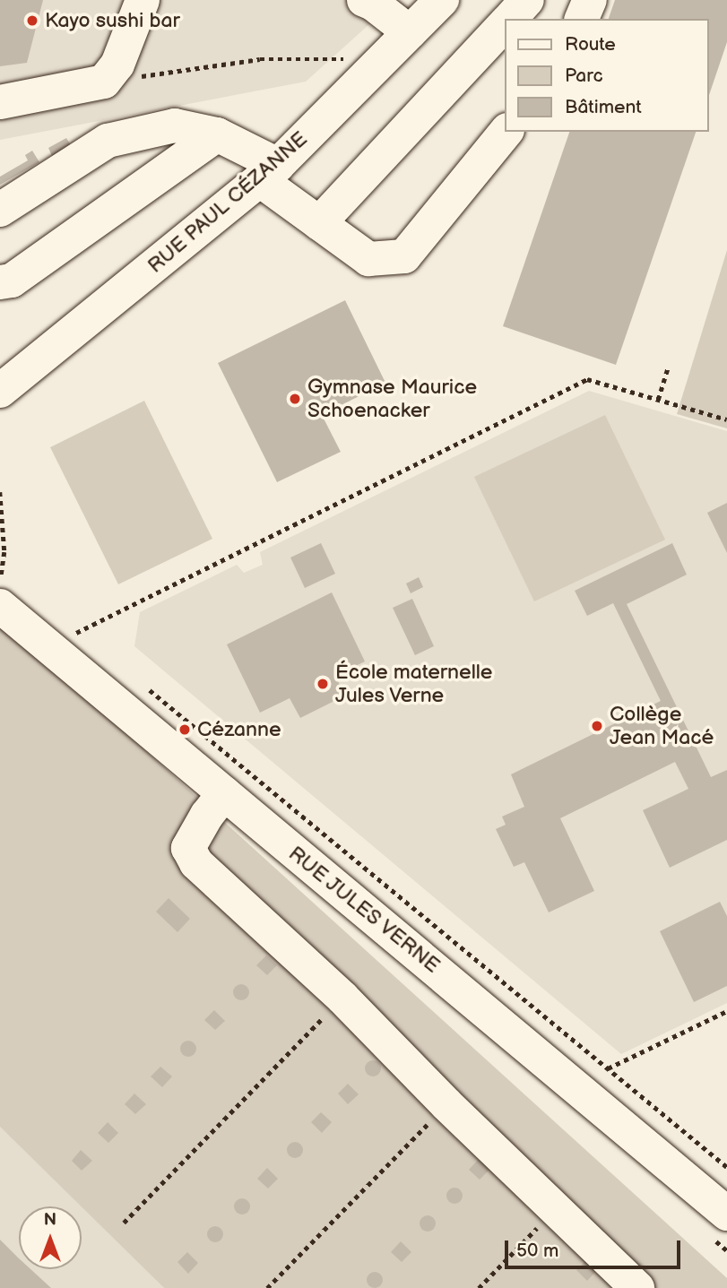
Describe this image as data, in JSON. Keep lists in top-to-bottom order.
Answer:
{
  "streets": {
    "street": ["RUE PAUL CÉZANNE", "RUE JULES VERNE"]
  },
  "places": [
    "Kayo sushi bar",
    "Gymnase Maurice Schoenacker",
    "École maternelle Jules Verne",
    "Collège Jean Macé",
    "Cézanne"
  ],
  "legend": ["Route", "Parc", "Bâtiment"],
  "scale_bar": "50 m",
  "north": "top"
}
